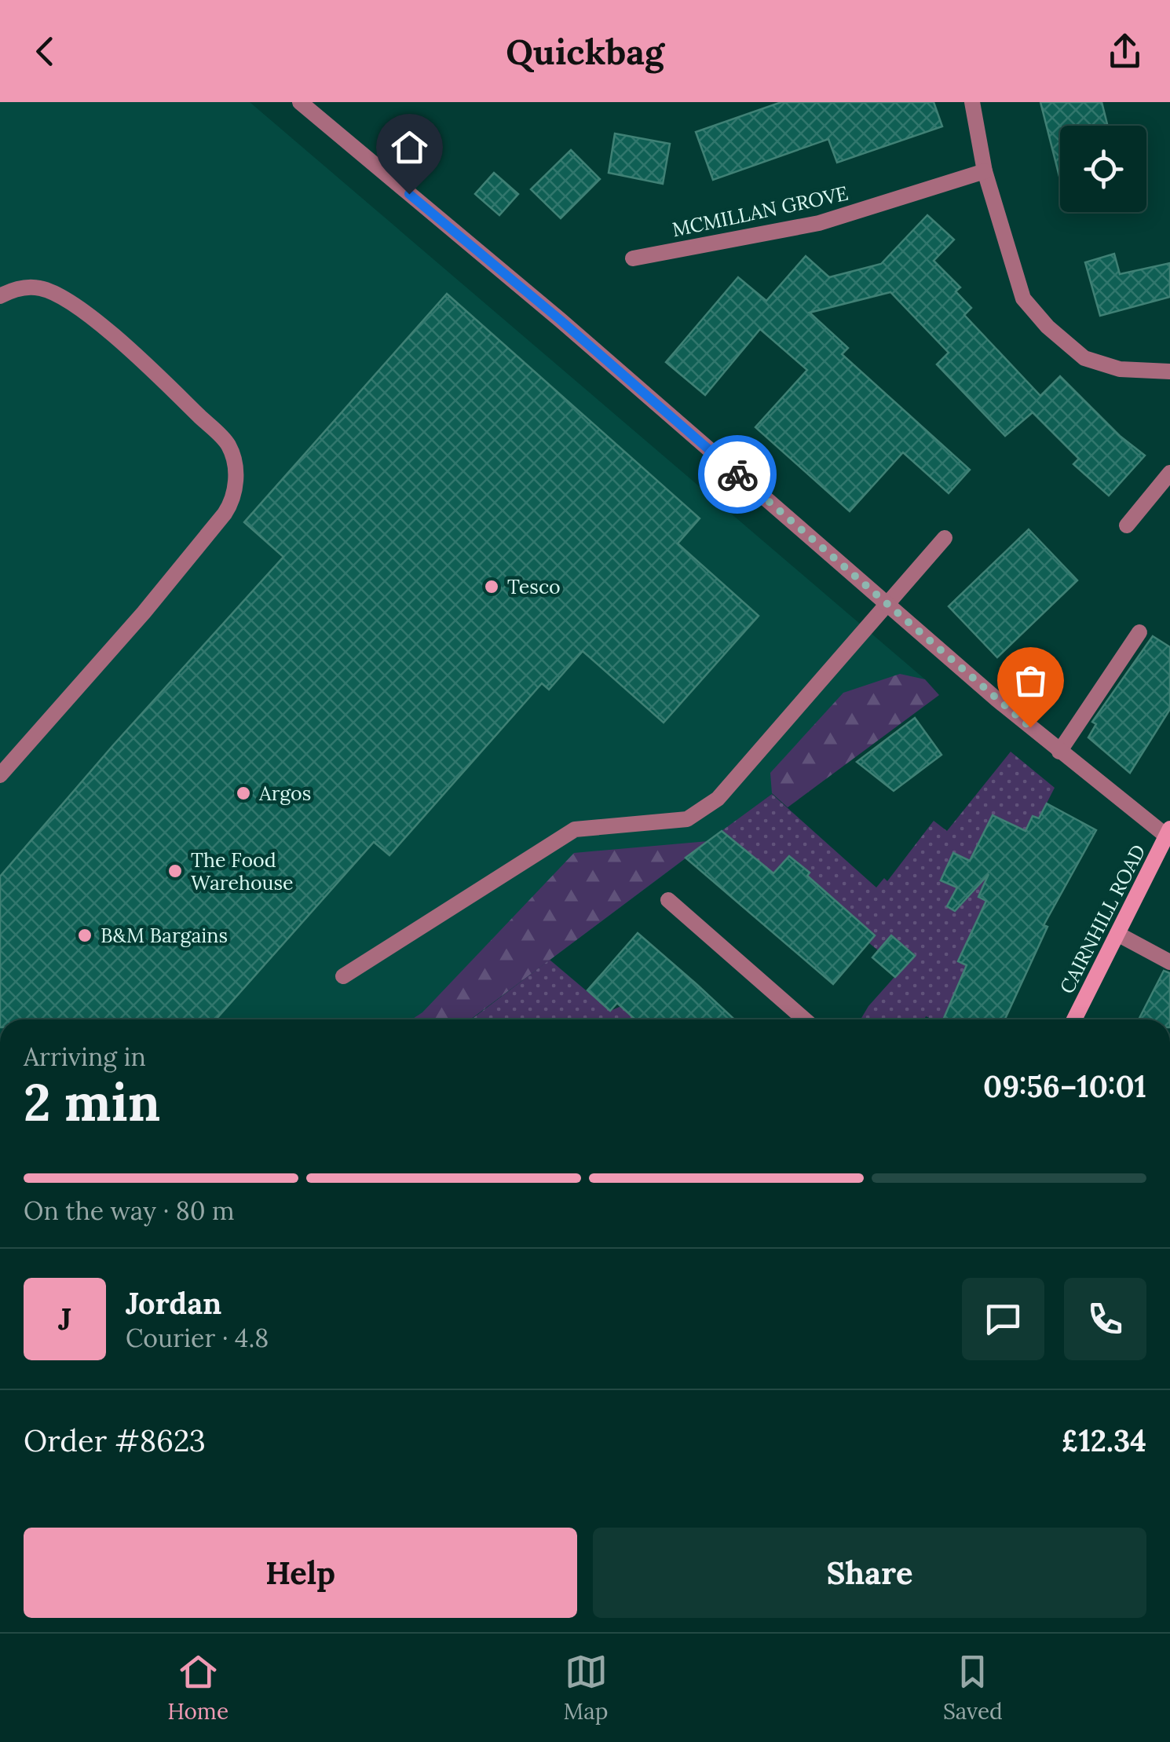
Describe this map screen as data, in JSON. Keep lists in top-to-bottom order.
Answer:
{
  "streets": {
    "main road": ["CAIRNHILL ROAD"],
    "street": ["MCMILLAN GROVE"]
  },
  "places": [
    "Tesco",
    "Argos",
    "The Food Warehouse",
    "B&M Bargains"
  ],
  "page": {
    "header": "Quickbag",
    "heading": ["2 min", "Arriving in", "09:56–10:01"],
    "panel": [
      "Jordan",
      "Courier · 4.8",
      "Order #8623",
      "£12.34"
    ],
    "bar": "On the way · 80 m",
    "round": "J",
    "buttons": ["Help", "Share"],
    "tabs": ["Home", "Map", "Saved"]
  }
}
